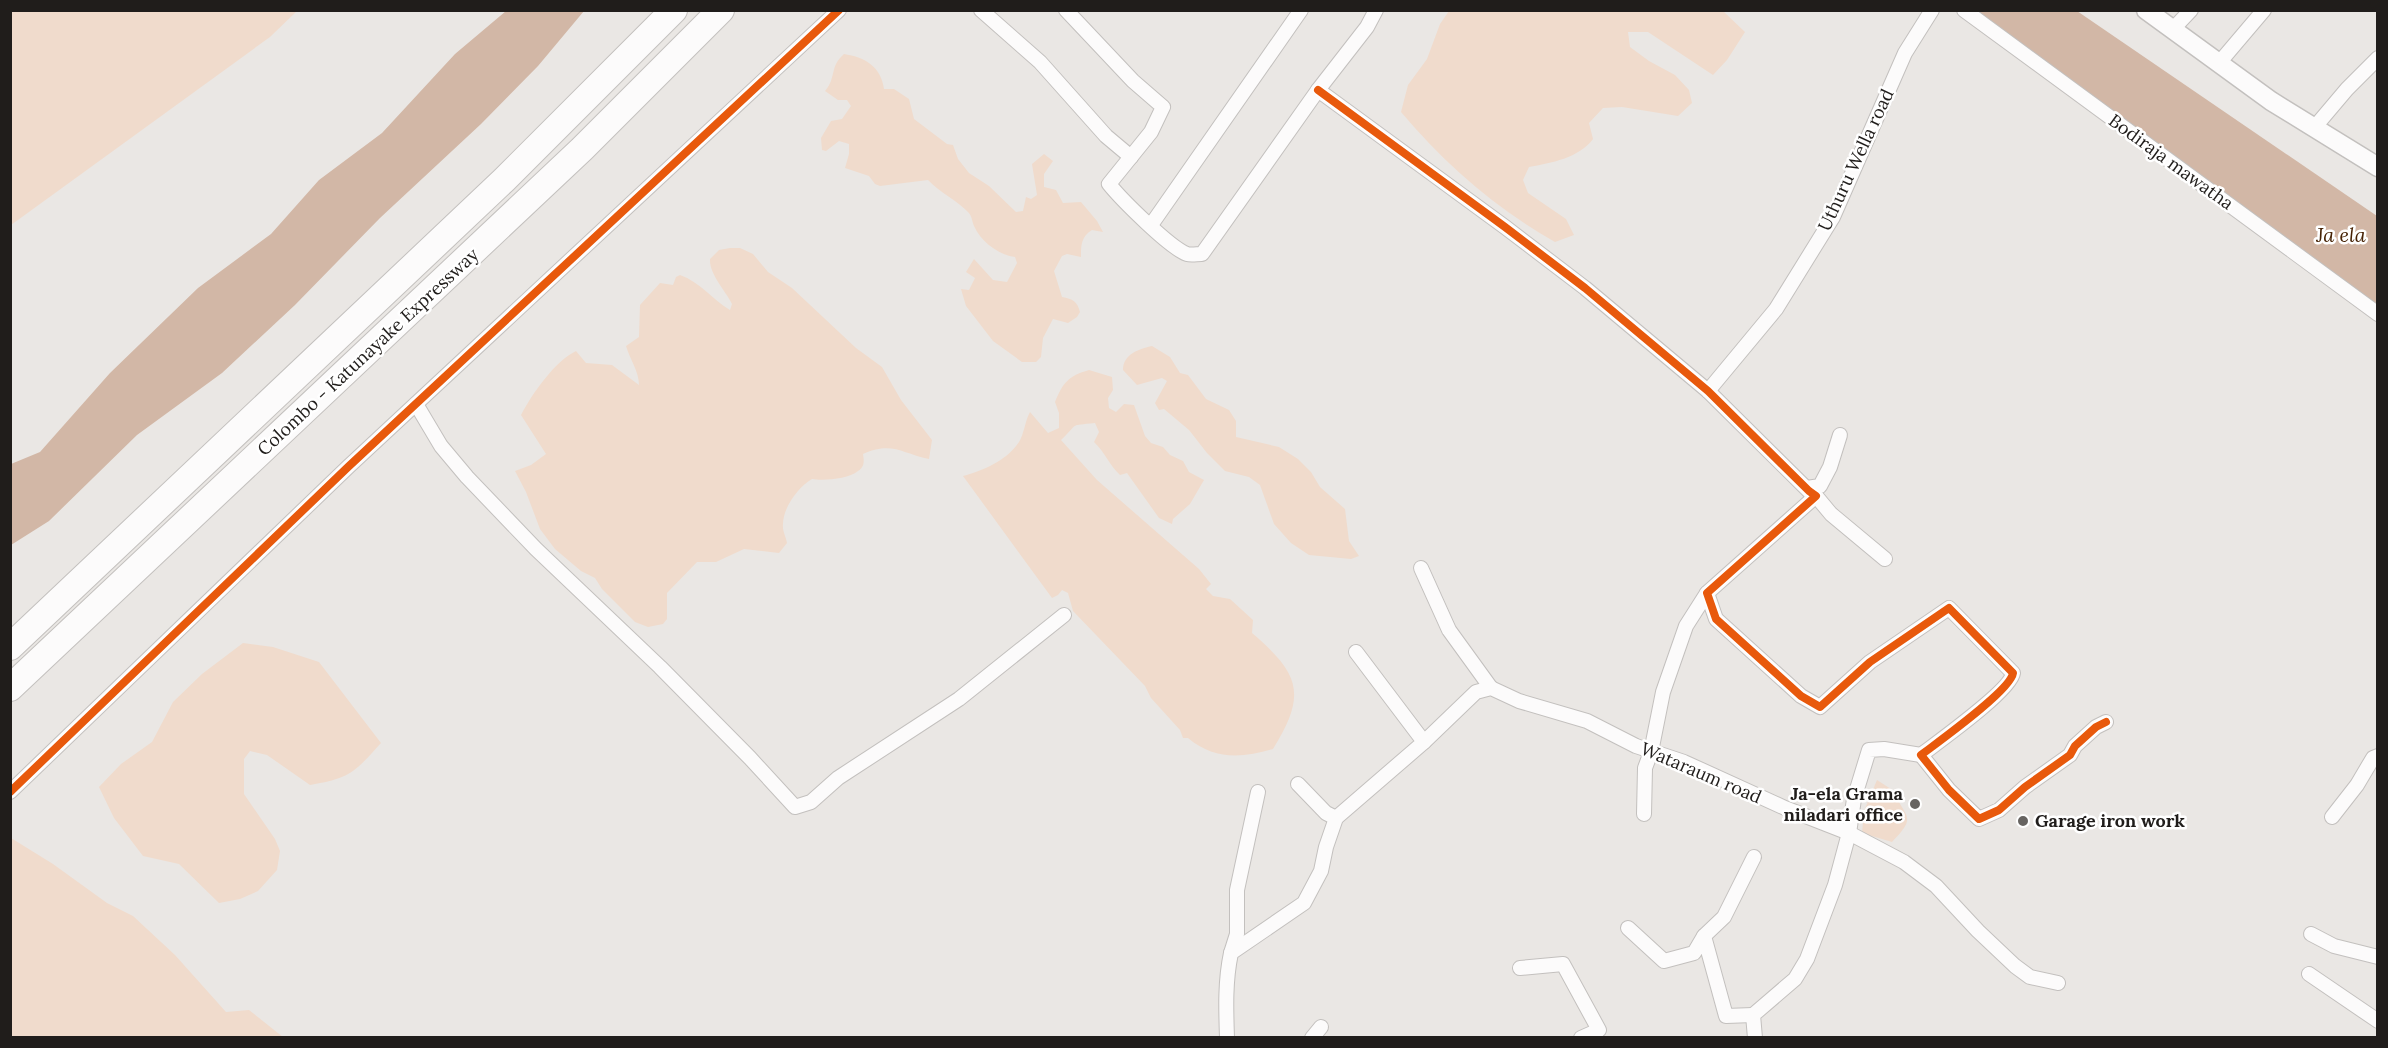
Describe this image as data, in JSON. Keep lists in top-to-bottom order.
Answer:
{
  "streets": {
    "highway": ["Colombo - Katunayake Expressway"],
    "street": ["Uthuru Wella road", "Bodiraja mawatha", "Wataraum road"]
  },
  "water": ["Ja ela"],
  "places": ["Ja-ela Grama niladari office", "Garage iron work"]
}
